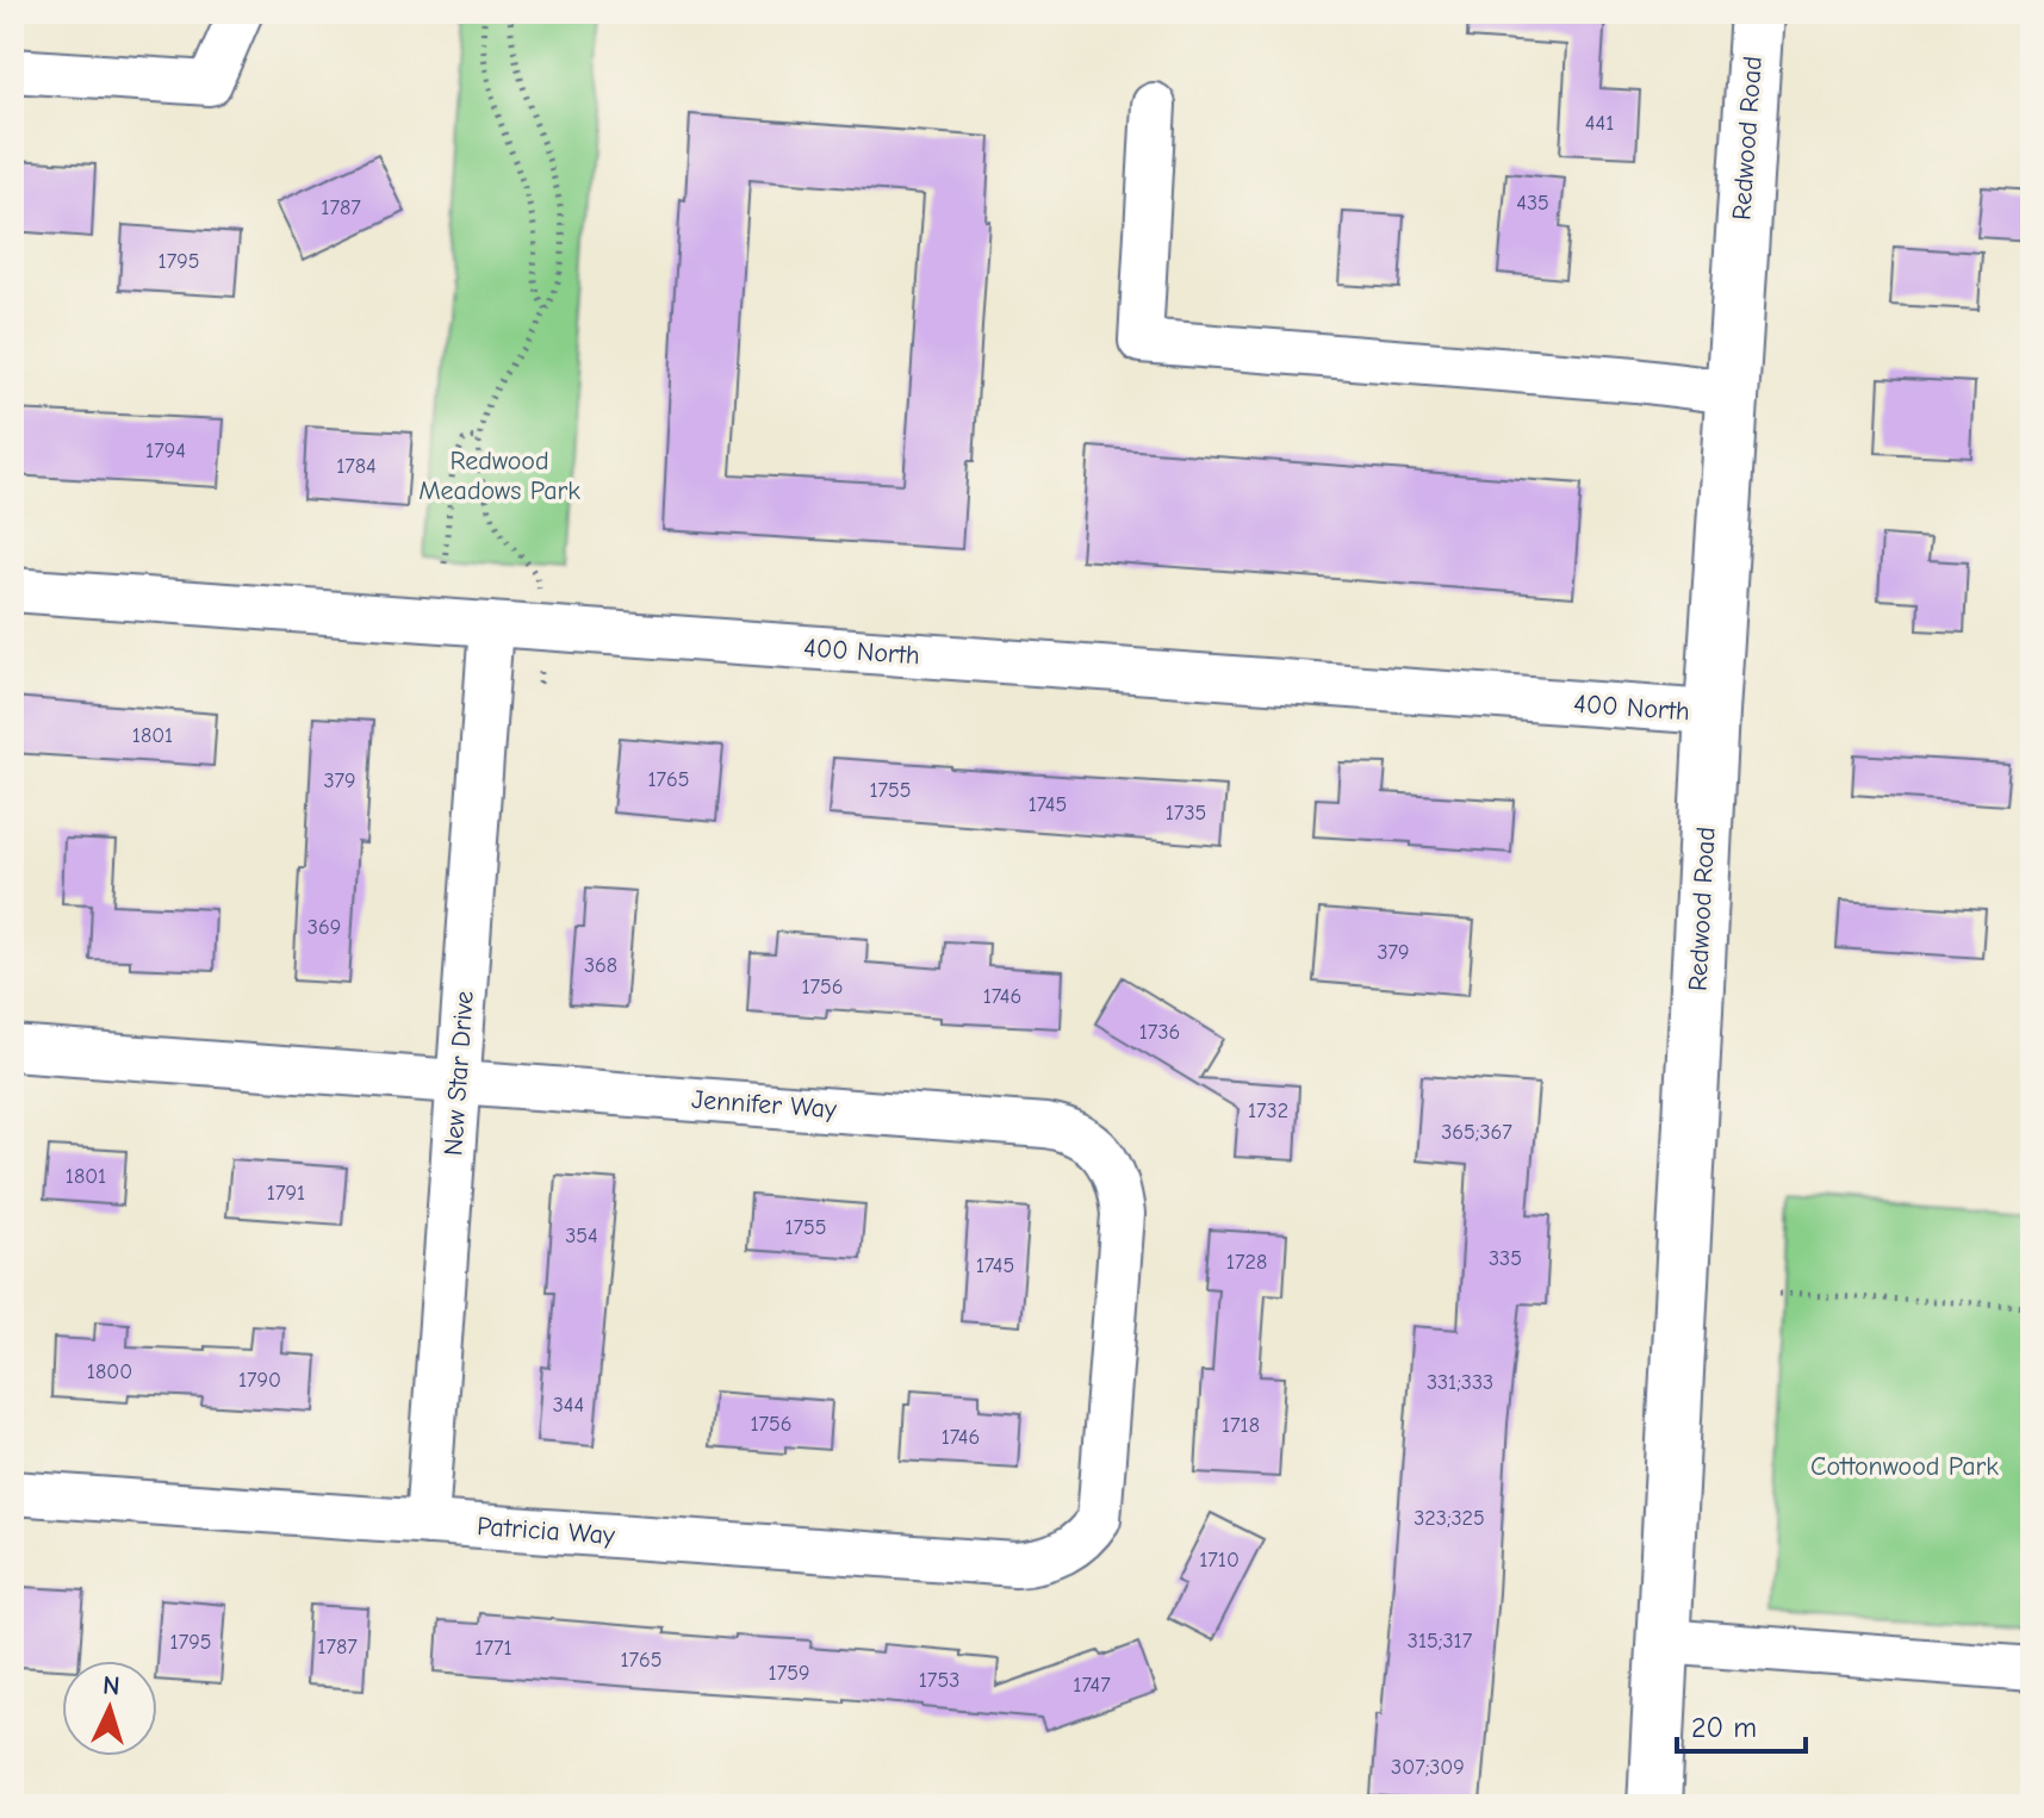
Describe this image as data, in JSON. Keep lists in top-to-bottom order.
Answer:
{
  "streets": {
    "main road": ["Redwood Road"],
    "street": [
      "400 North",
      "New Star Drive",
      "Jennifer Way",
      "Patricia Way"
    ]
  },
  "crossings": [
    ["Redwood Road", "400 North"],
    ["400 North", "New Star Drive"],
    ["New Star Drive", "Jennifer Way"],
    ["New Star Drive", "Patricia Way"],
    ["Jennifer Way", "Patricia Way"]
  ],
  "parks": ["Redwood Meadows Park", "Cottonwood Park"],
  "house_numbers": [
    "441",
    "435",
    "1787",
    "1795",
    "1794",
    "1784",
    "1801",
    "1765",
    "379",
    "1755",
    "1745",
    "1735",
    "369",
    "379",
    "368",
    "1756",
    "1746",
    "1736",
    "1732",
    "365;367",
    "1801",
    "1791",
    "1755",
    "354",
    "335",
    "1728",
    "1745",
    "1800",
    "1790",
    "331;333",
    "344",
    "1756",
    "1718",
    "1746",
    "323;325",
    "1710",
    "315;317",
    "1795",
    "1787",
    "1771",
    "1765",
    "1759",
    "1753",
    "1747",
    "307;309"
  ],
  "scale_bar": "20 m",
  "north": "top"
}
